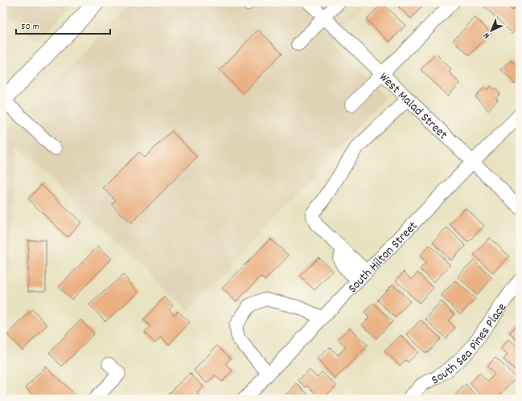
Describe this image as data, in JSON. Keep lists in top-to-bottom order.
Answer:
{
  "streets": {
    "street": ["West Malad Street", "South Hilton Street", "South Sea Pines Place"]
  },
  "crossings": [
    ["West Malad Street", "South Hilton Street"]
  ],
  "scale_bar": "50 m",
  "north": "bottom left"
}
